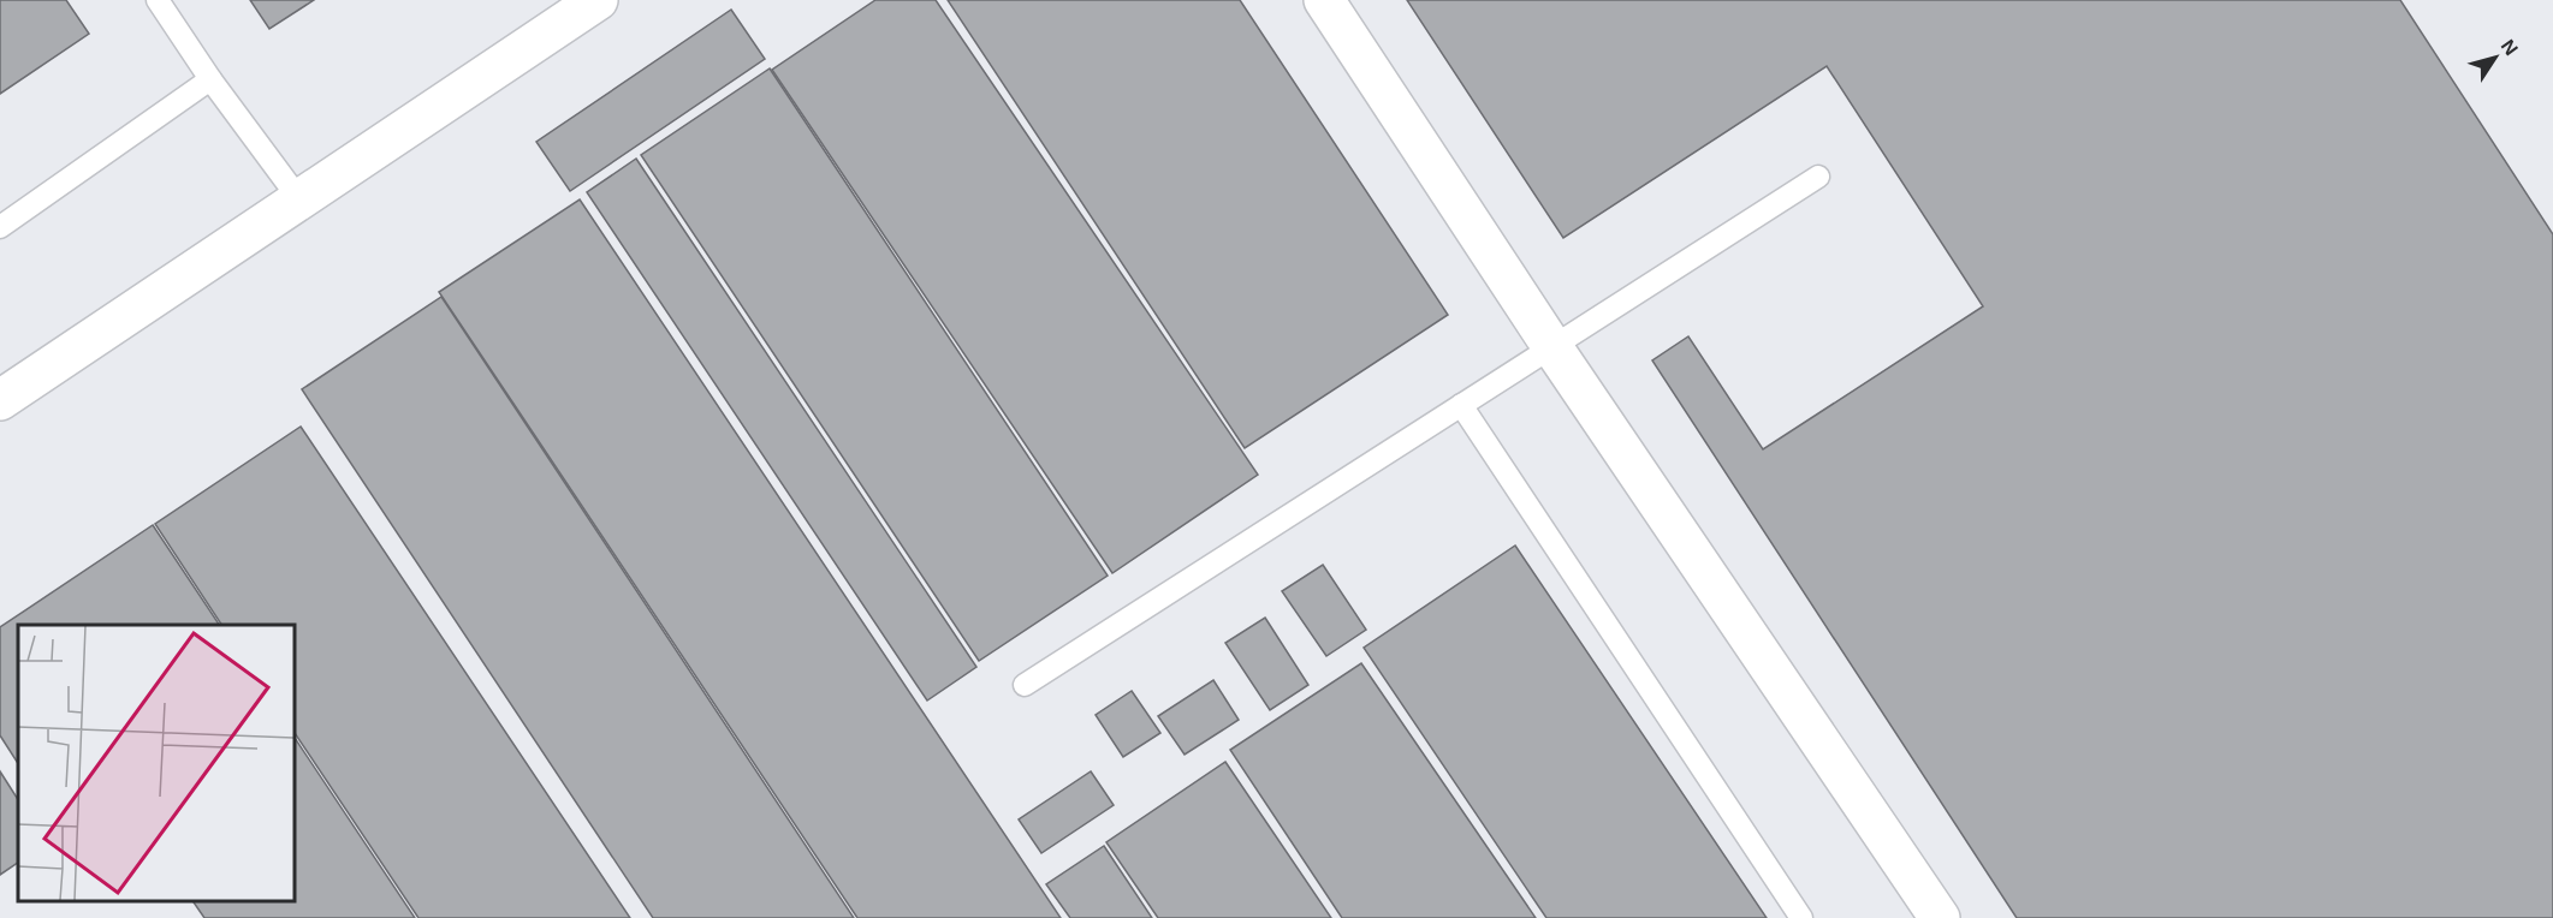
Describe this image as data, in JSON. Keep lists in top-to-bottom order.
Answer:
{
  "north": "top right"
}
